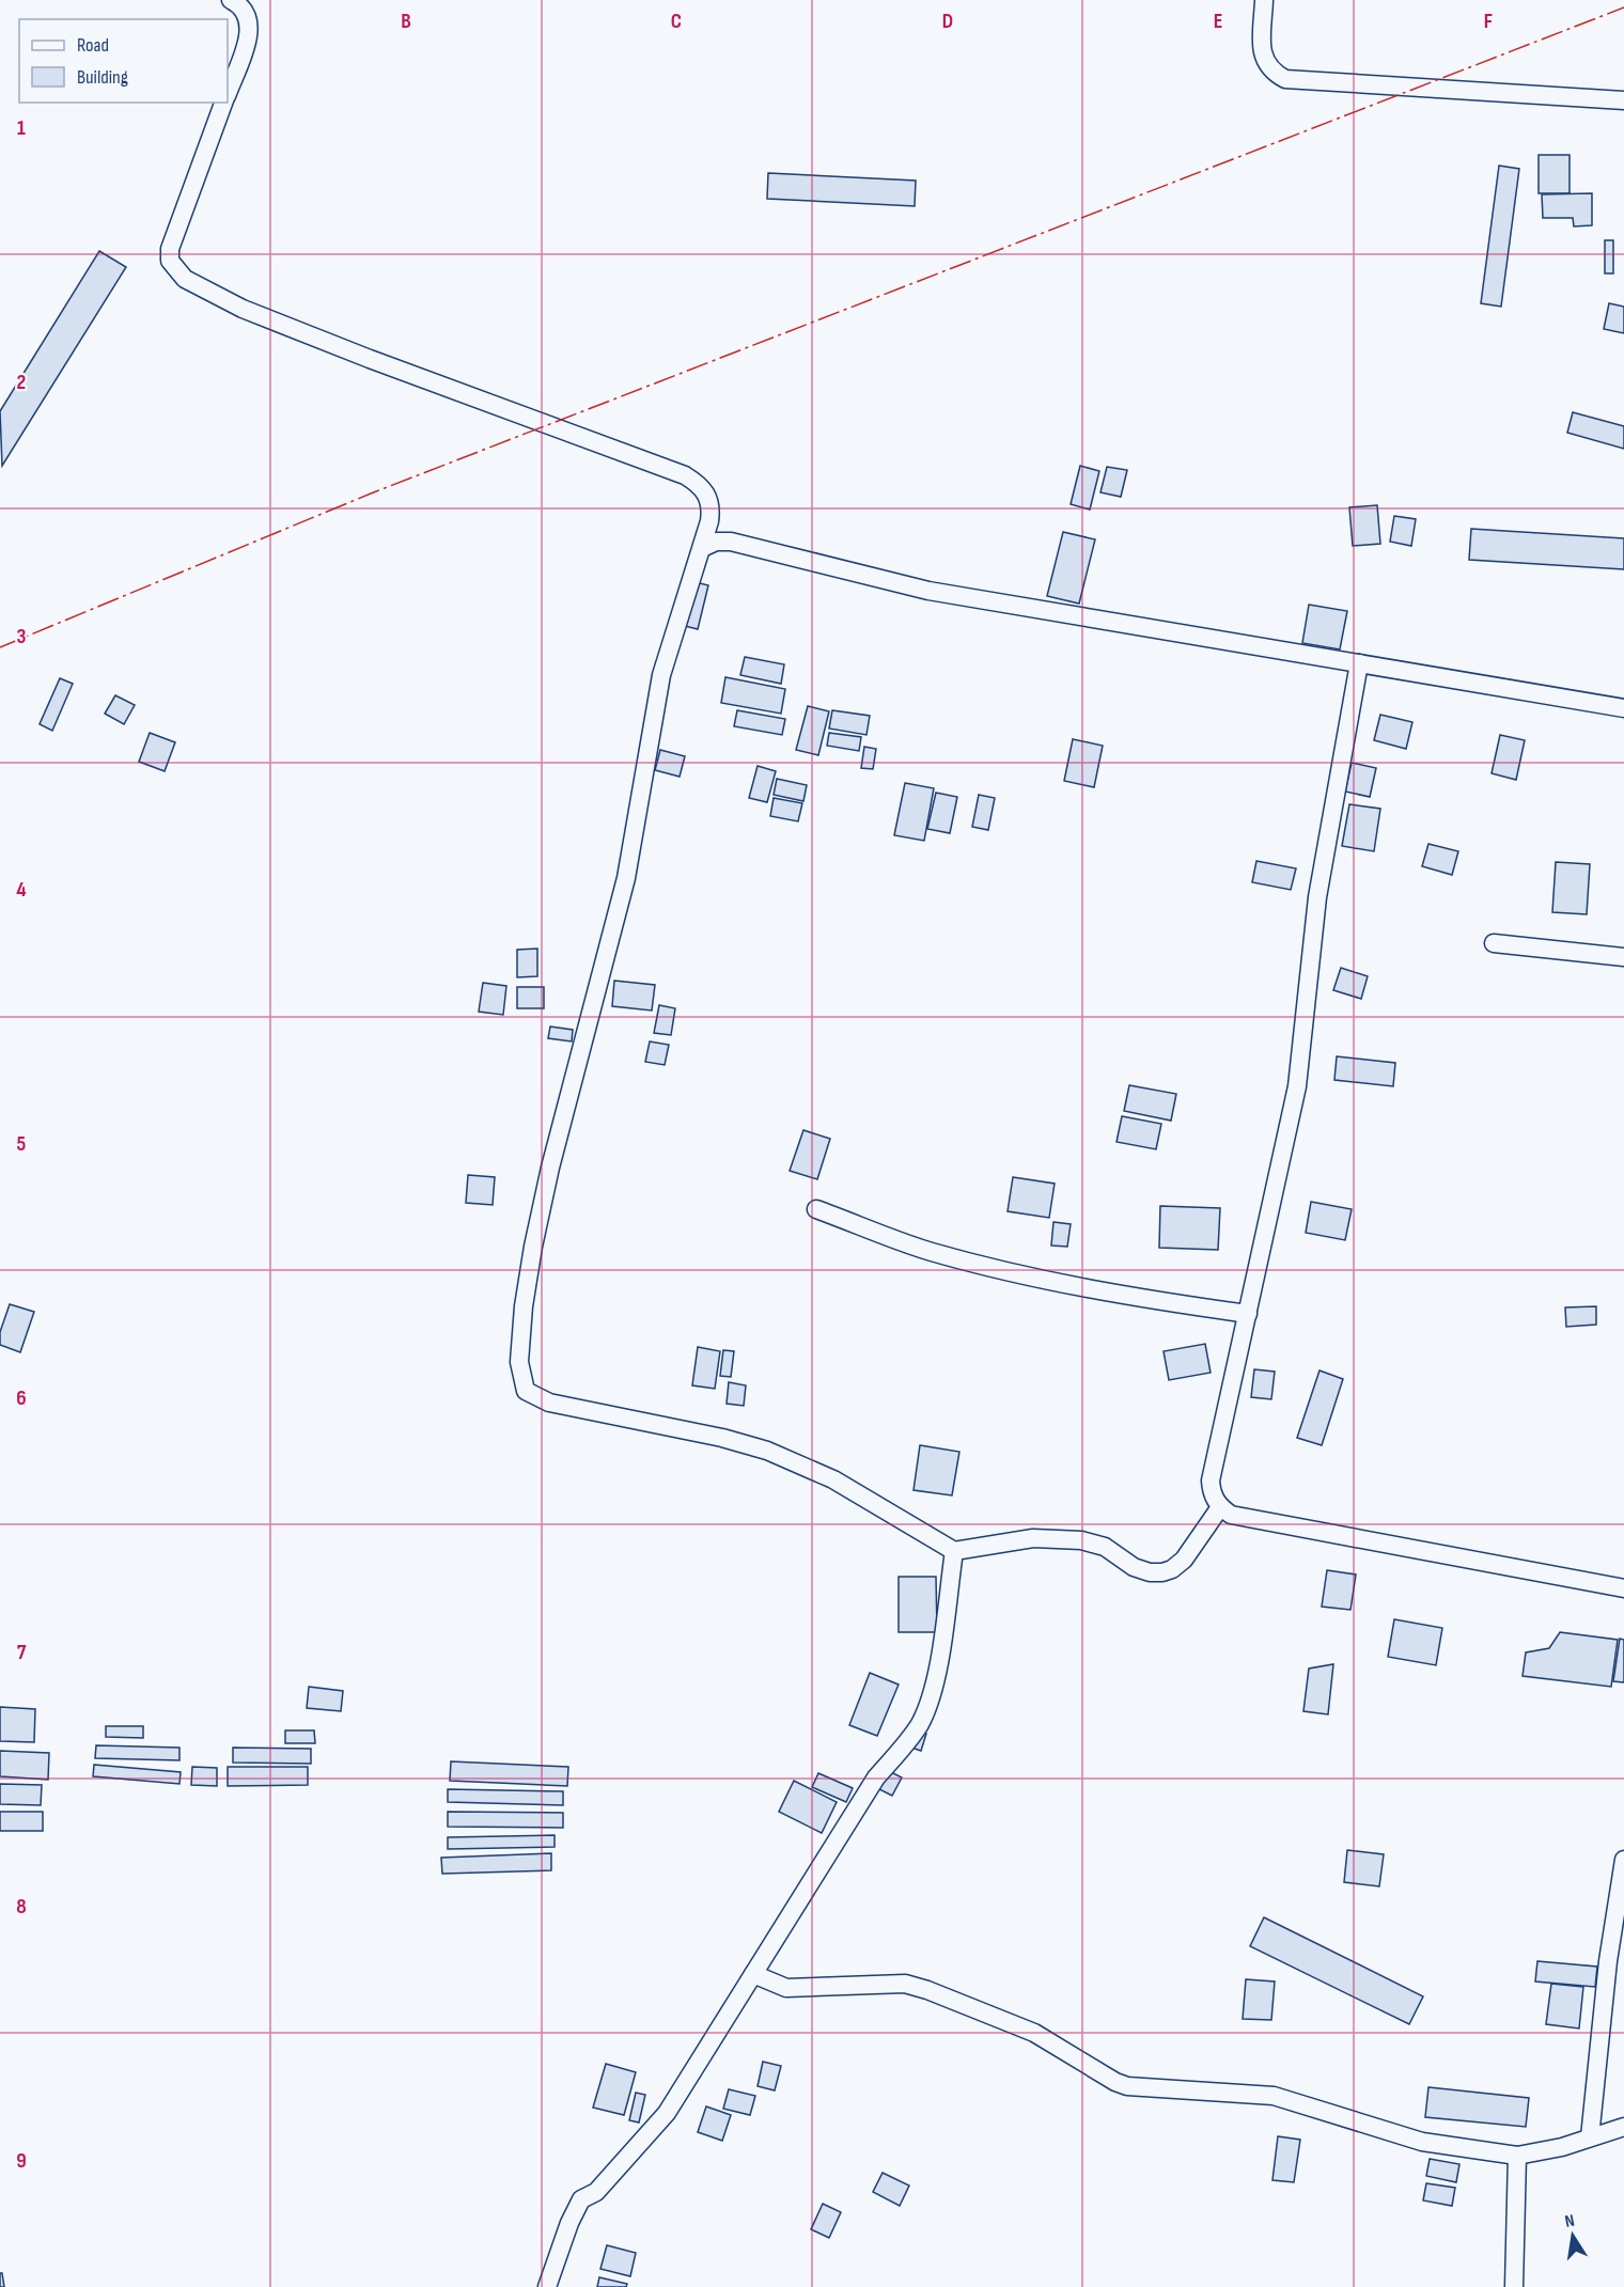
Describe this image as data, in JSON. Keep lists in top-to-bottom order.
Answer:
{
  "legend": ["Road", "Building"],
  "north": "top",
  "grid": {
    "columns": [
      "B",
      "C",
      "D",
      "E",
      "F"
    ],
    "rows": [
      "1",
      "2",
      "3",
      "4",
      "5",
      "6",
      "7",
      "8",
      "9"
    ]
  }
}
